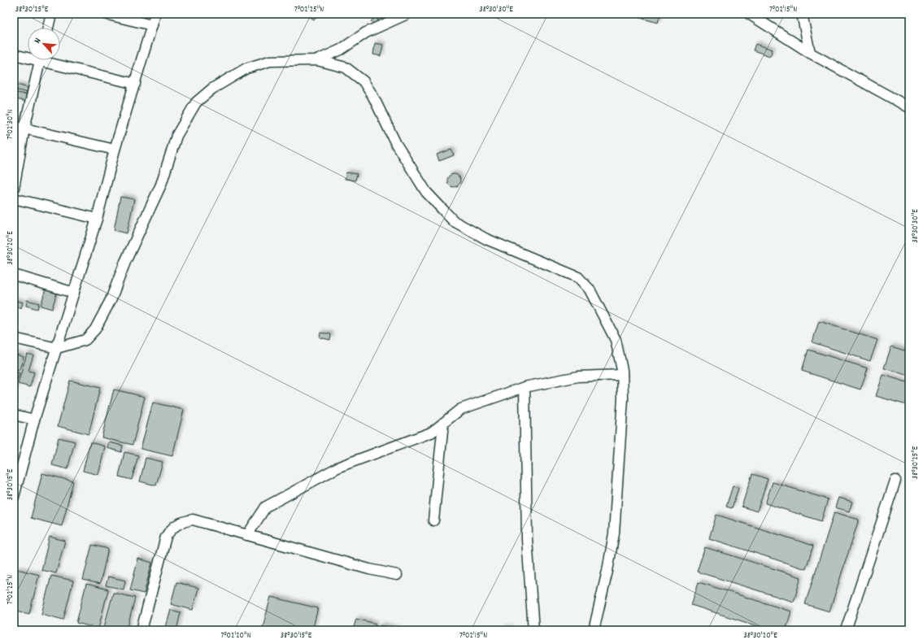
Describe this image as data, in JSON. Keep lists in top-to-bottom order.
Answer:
{
  "north": "top left",
  "coordinates": [
    "38°30'25\"E",
    "7°02'25\"N",
    "38°30'30\"E",
    "7°02'15\"N",
    "7°02'30\"N",
    "38°30'20\"E",
    "38°30'15\"E",
    "7°02'20\"N"
  ]
}
